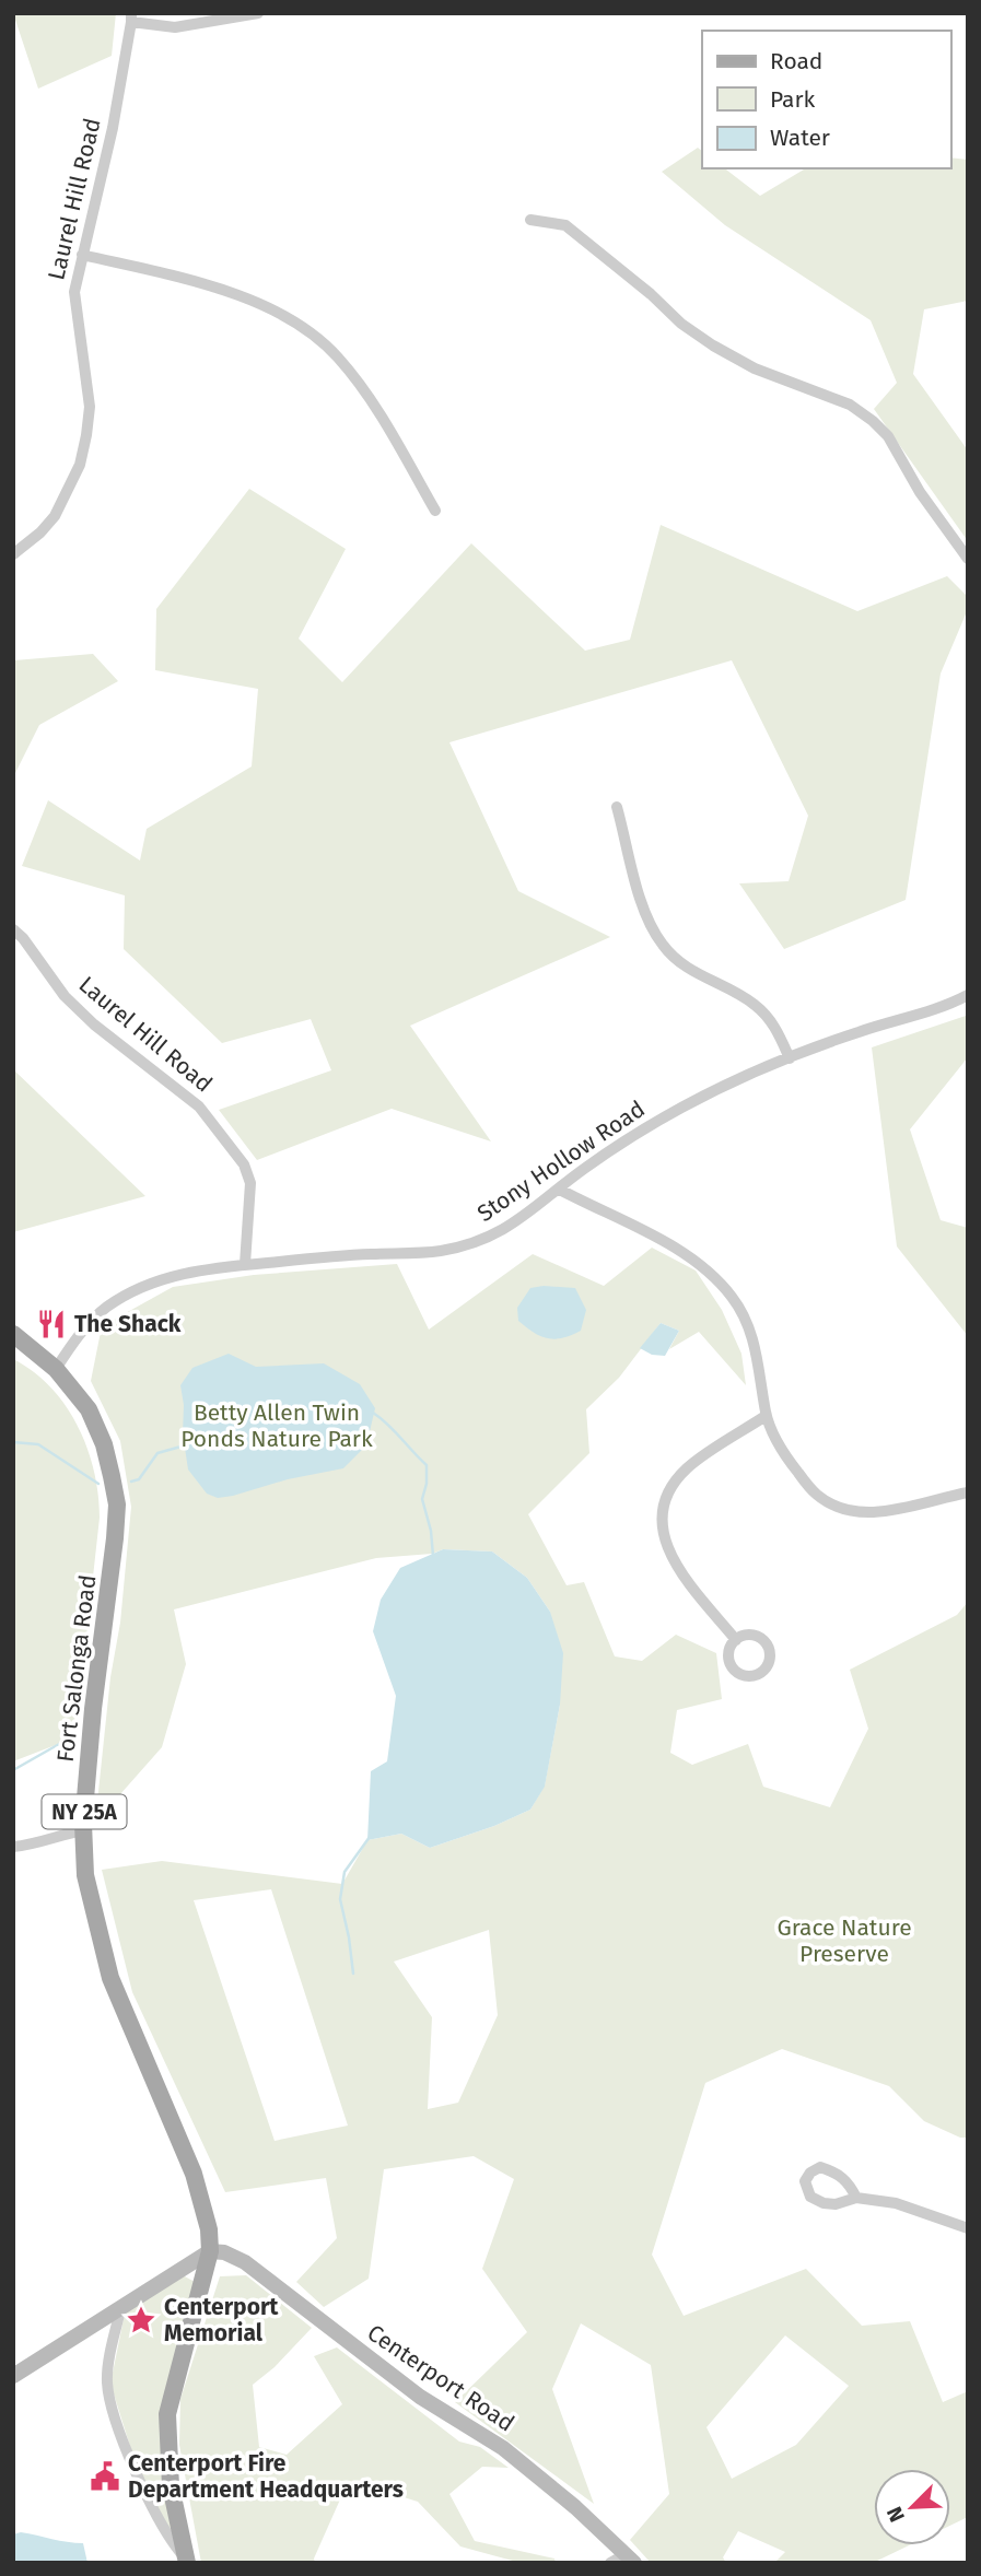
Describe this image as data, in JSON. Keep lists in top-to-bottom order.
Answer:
{
  "streets": {
    "main road": ["Fort Salonga Road", "NY 25A", "Centerport Road"],
    "street": ["Laurel Hill Road", "Stony Hollow Road"]
  },
  "crossings": [
    ["Laurel Hill Road", "Stony Hollow Road"],
    ["Stony Hollow Road", "Fort Salonga Road"],
    ["Fort Salonga Road", "NY 25A"],
    ["Fort Salonga Road", "Centerport Road"],
    ["NY 25A", "Centerport Road"]
  ],
  "parks": ["Betty Allen Twin Ponds Nature Park", "Grace Nature Preserve"],
  "places": {
    "restaurant": ["The Shack"],
    "place": ["Centerport Memorial"],
    "public building": ["Centerport Fire Department Headquarters"]
  },
  "legend": ["Road", "Park", "Water"],
  "north": "bottom left"
}
